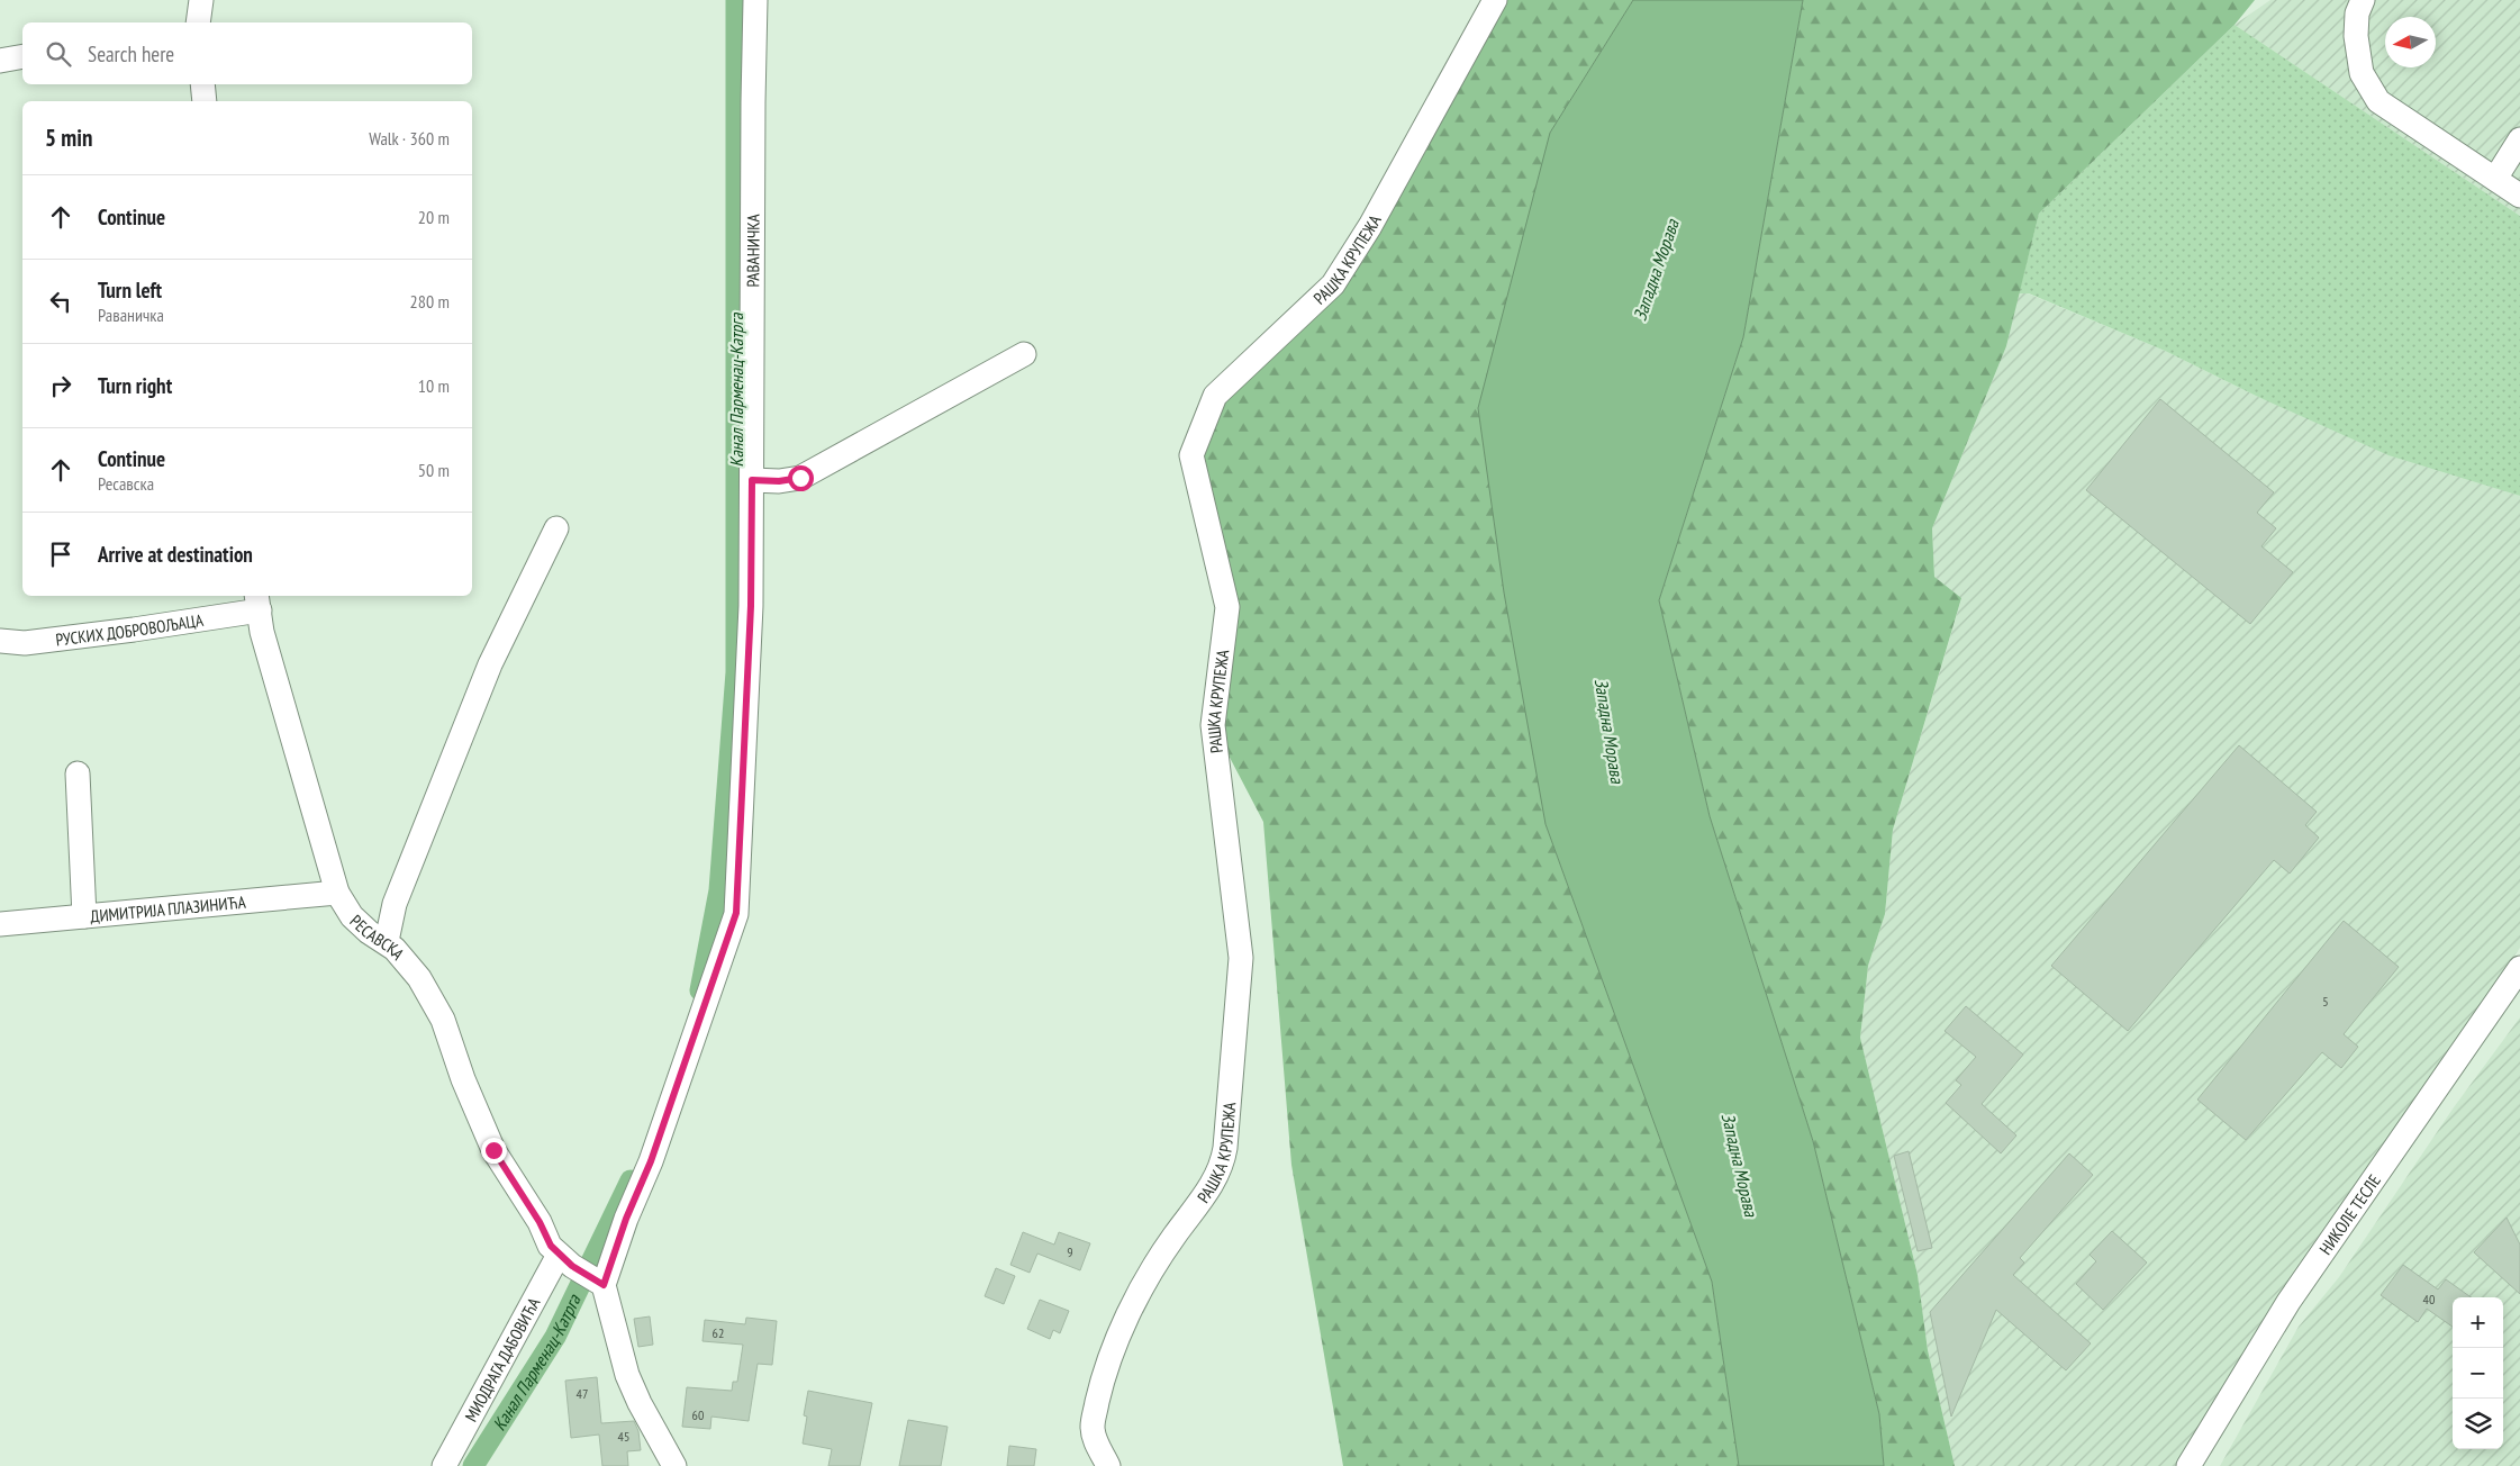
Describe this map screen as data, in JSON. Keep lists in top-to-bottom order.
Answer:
{
  "streets": {
    "street": [
      "РАВАНИЧКА",
      "РАШКА КРУПЕЖА",
      "РУСКИХ ДОБРОВОЉАЦА",
      "ДИМИТРИЈА ПЛАЗИНИЋА",
      "РЕСАВСКА",
      "НИКОЛЕ ТЕСЛЕ",
      "МИОДРАГА ДАБОВИЋА"
    ]
  },
  "crossings": [
    ["РУСКИХ ДОБРОВОЉАЦА", "РЕСАВСКА"],
    ["ДИМИТРИЈА ПЛАЗИНИЋА", "РЕСАВСКА"],
    ["РЕСАВСКА", "МИОДРАГА ДАБОВИЋА"]
  ],
  "water": ["Западна Морава", "Канал Парменац-Катрга"],
  "house_numbers": [
    "5",
    "9",
    "40",
    "62",
    "47",
    "60",
    "45"
  ],
  "north": "left",
  "page": {
    "search": "Search here",
    "heading": ["5 min", "Walk · 360 m"],
    "list": [
      ["Continue", "20 m"],
      ["Turn left", "Раваничка", "280 m"],
      ["Turn right", "10 m"],
      ["Continue", "Ресавска", "50 m"],
      "Arrive at destination"
    ],
    "map_buttons": ["+", "−"]
  }
}
